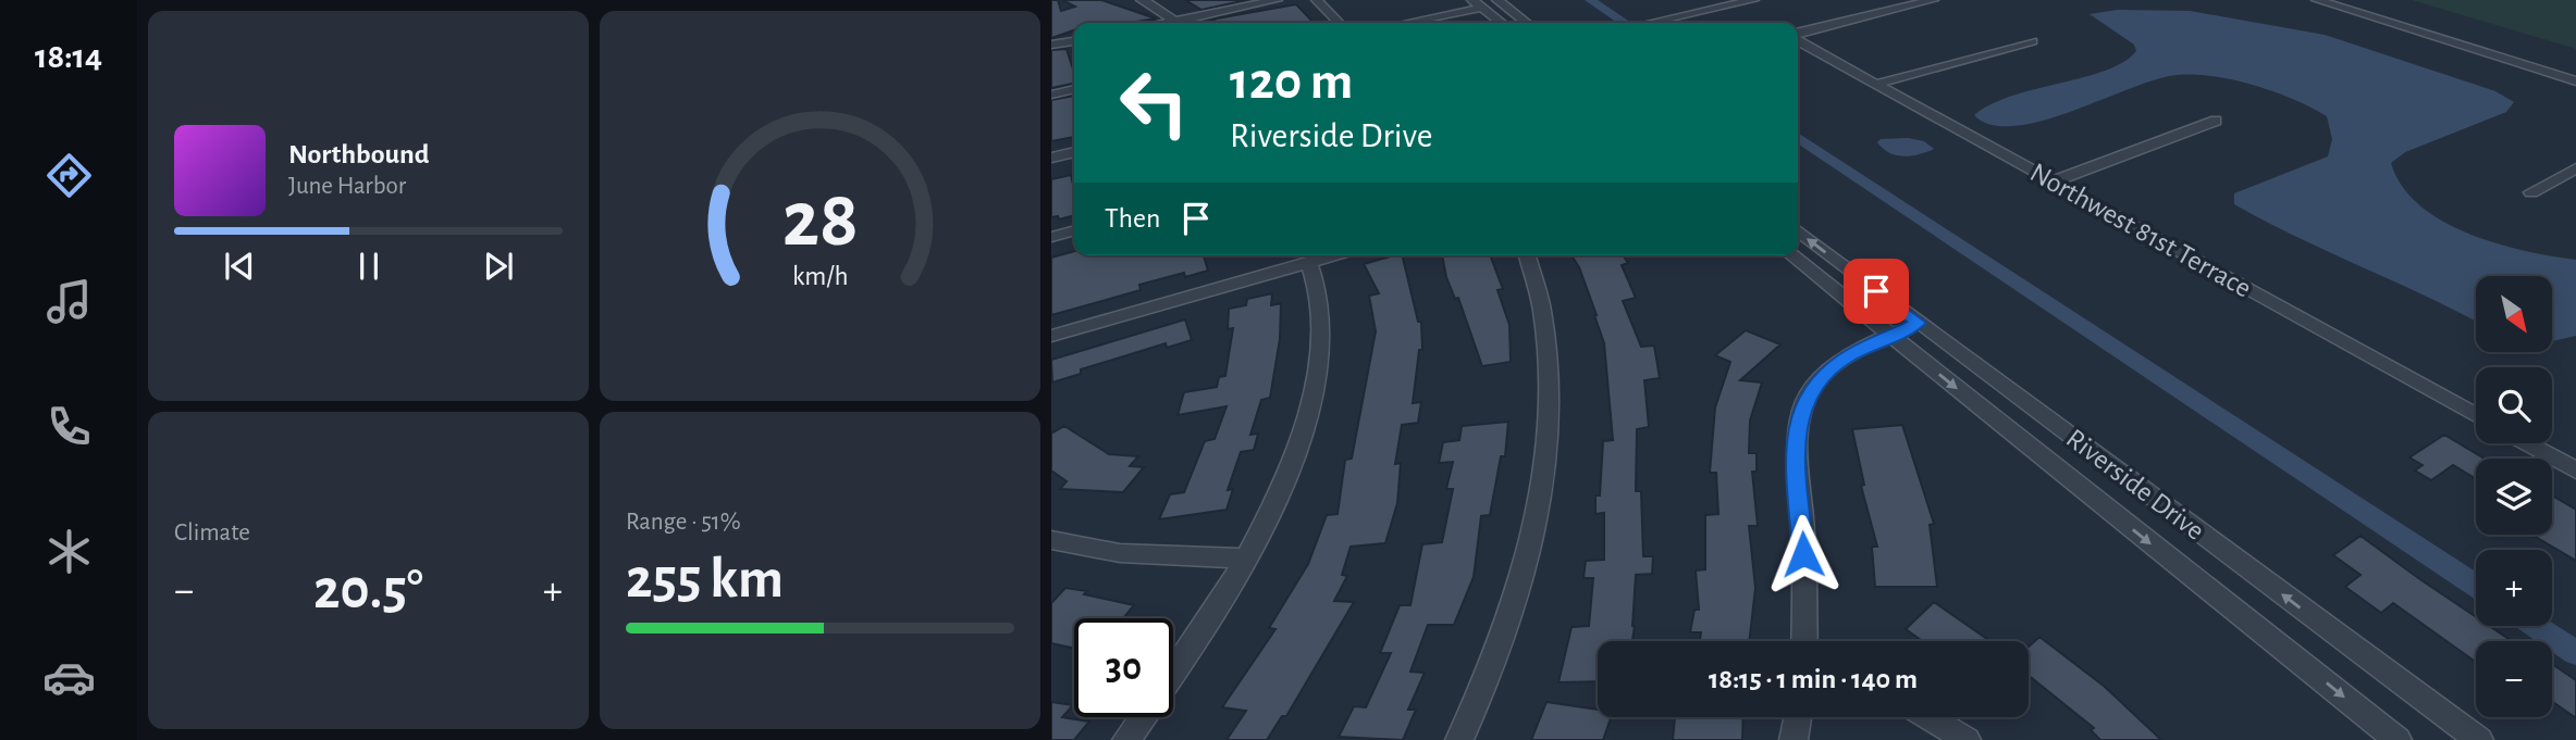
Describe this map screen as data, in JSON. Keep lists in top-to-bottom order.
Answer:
{
  "streets": {
    "street": ["Northwest 81st Terrace", "Riverside Drive"]
  },
  "north": "bottom right",
  "page": {
    "tabs": "18:14",
    "turn": ["120 m", "Riverside Drive"],
    "song": ["Northbound", "June Harbor"],
    "then": "Then",
    "map_buttons": ["+", "−"],
    "tile": [
      "Climate",
      ["Range · 51%", "255 km"]
    ],
    "heat": ["−", "20.5°", "+"],
    "limit": "30",
    "trip": "18:15 · 1 min · 140 m",
    "gauge": ["28", "km/h"]
  }
}
